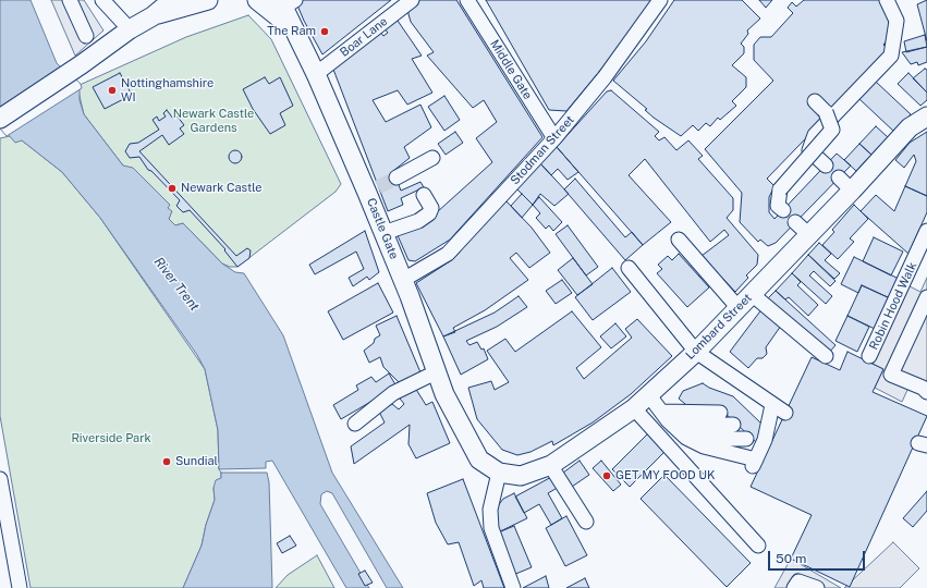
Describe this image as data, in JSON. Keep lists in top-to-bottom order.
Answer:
{
  "streets": {
    "main road": ["Castle Gate", "Lombard Street"],
    "street": [
      "Boar Lane",
      "Middle Gate",
      "Stodman Street",
      "Robin Hood Walk"
    ]
  },
  "crossings": [
    ["Boar Lane", "Castle Gate"],
    ["Middle Gate", "Stodman Street"],
    ["Stodman Street", "Castle Gate"],
    ["Castle Gate", "Lombard Street"]
  ],
  "water": ["River Trent"],
  "parks": ["Newark Castle Gardens", "Riverside Park"],
  "places": [
    "The Ram",
    "Nottinghamshire WI",
    "Newark Castle",
    "Sundial",
    "GET MY FOOD UK"
  ],
  "scale_bar": "50 m"
}
